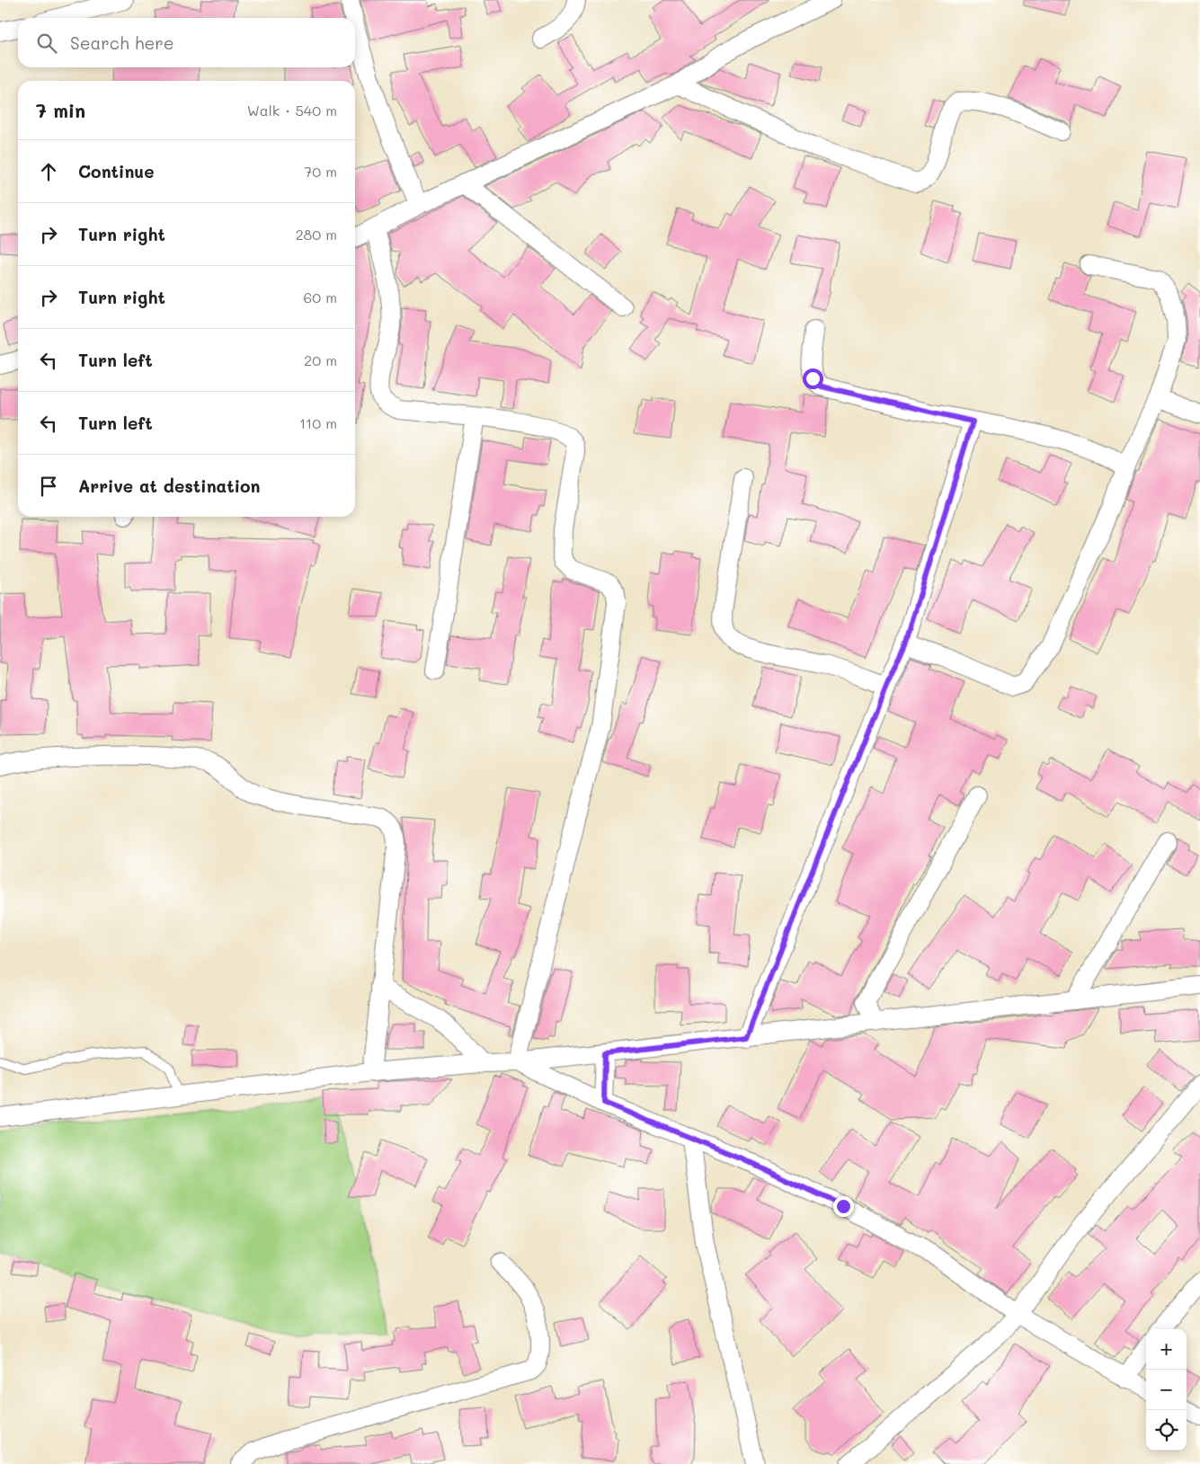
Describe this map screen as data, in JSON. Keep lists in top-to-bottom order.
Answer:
{
  "page": {
    "search": "Search here",
    "heading": ["7 min", "Walk · 540 m"],
    "list": [
      ["Continue", "70 m"],
      ["Turn right", "280 m"],
      ["Turn right", "60 m"],
      ["Turn left", "20 m"],
      ["Turn left", "110 m"],
      "Arrive at destination"
    ],
    "map_buttons": ["+", "−"]
  }
}
